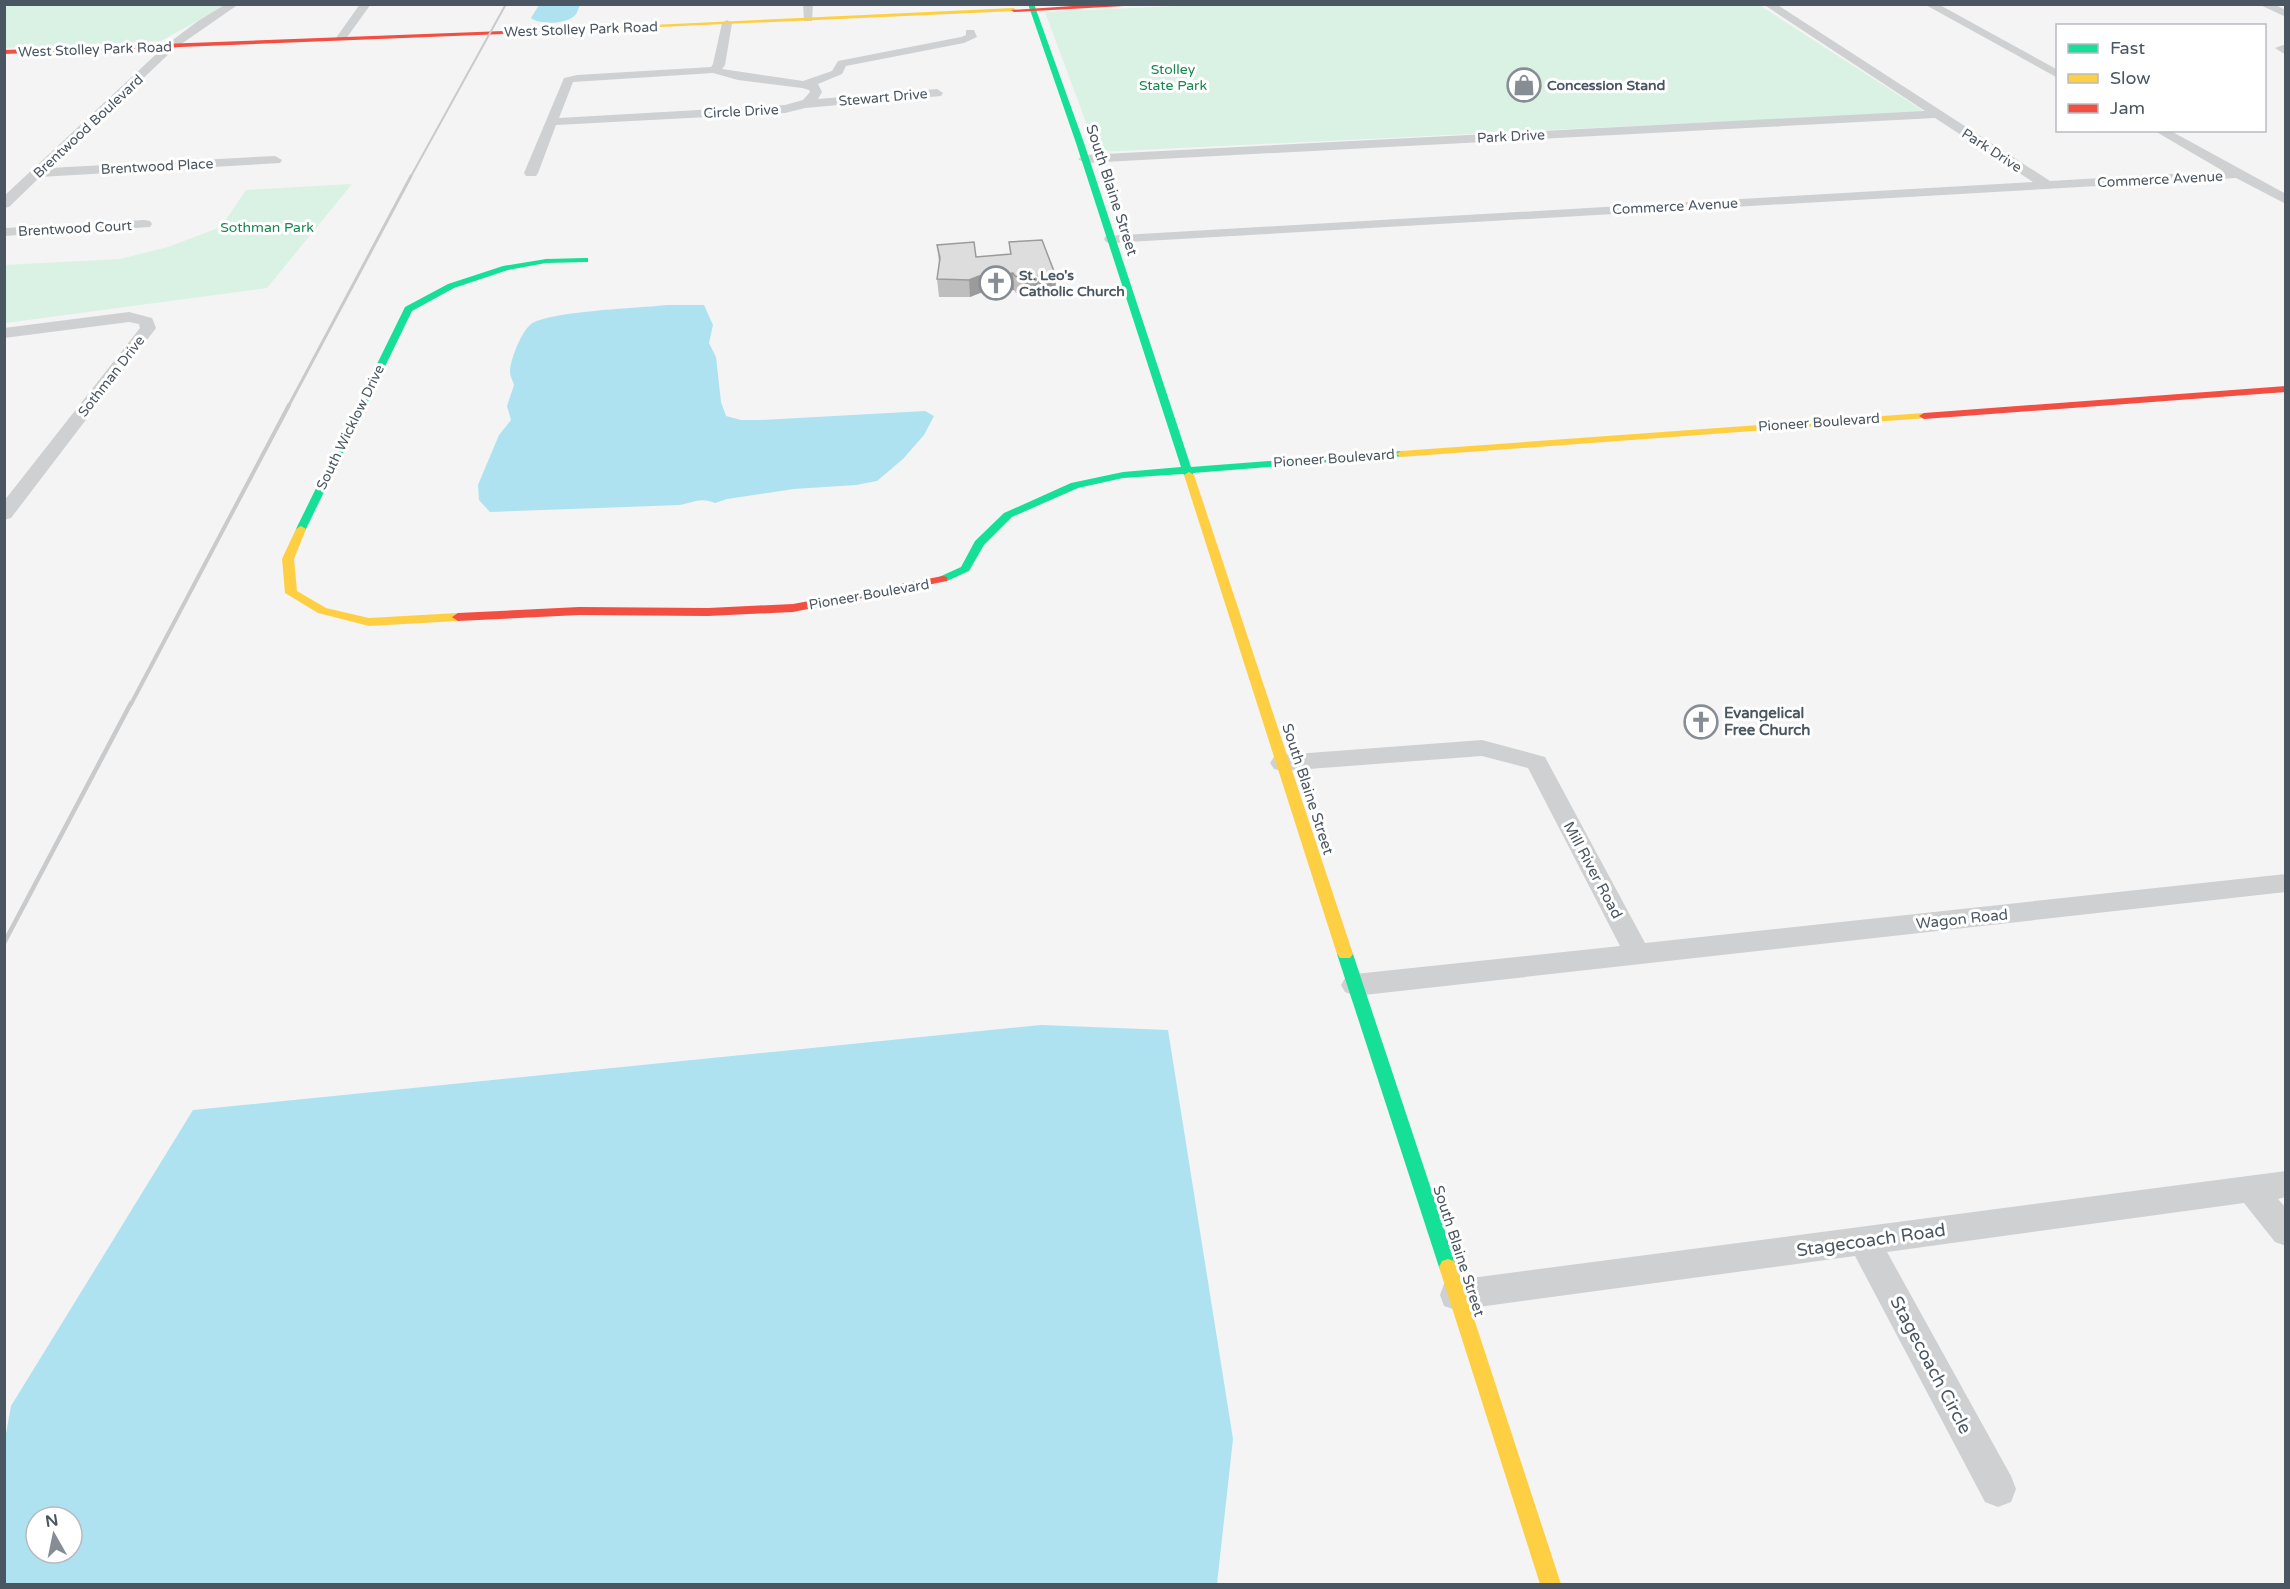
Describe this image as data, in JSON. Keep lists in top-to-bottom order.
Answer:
{
  "streets": {
    "street": [
      "West Stolley Park Road",
      "Stewart Drive",
      "Circle Drive",
      "Brentwood Boulevard",
      "Park Drive",
      "Brentwood Place",
      "Commerce Avenue",
      "South Blaine Street",
      "Brentwood Court",
      "Sothman Drive",
      "Pioneer Boulevard",
      "South Wicklow Drive",
      "Mill River Road",
      "Wagon Road",
      "Stagecoach Road",
      "Stagecoach Circle"
    ]
  },
  "crossings": [
    ["West Stolley Park Road", "Brentwood Boulevard"],
    ["West Stolley Park Road", "South Blaine Street"],
    ["Stewart Drive", "Circle Drive"],
    ["Brentwood Boulevard", "Brentwood Place"],
    ["Park Drive", "Commerce Avenue"],
    ["Park Drive", "South Blaine Street"],
    ["Commerce Avenue", "South Blaine Street"],
    ["South Blaine Street", "Pioneer Boulevard"],
    ["South Blaine Street", "Mill River Road"],
    ["South Blaine Street", "Stagecoach Road"],
    ["Pioneer Boulevard", "South Wicklow Drive"],
    ["Mill River Road", "Wagon Road"],
    ["Stagecoach Road", "Stagecoach Circle"]
  ],
  "parks": ["Stolley State Park", "Sothman Park"],
  "places": {
    "shop": ["Concession Stand"],
    "church": ["St. Leo's Catholic Church", "Evangelical Free Church"]
  },
  "legend": ["Fast", "Slow", "Jam"],
  "north": "top"
}
